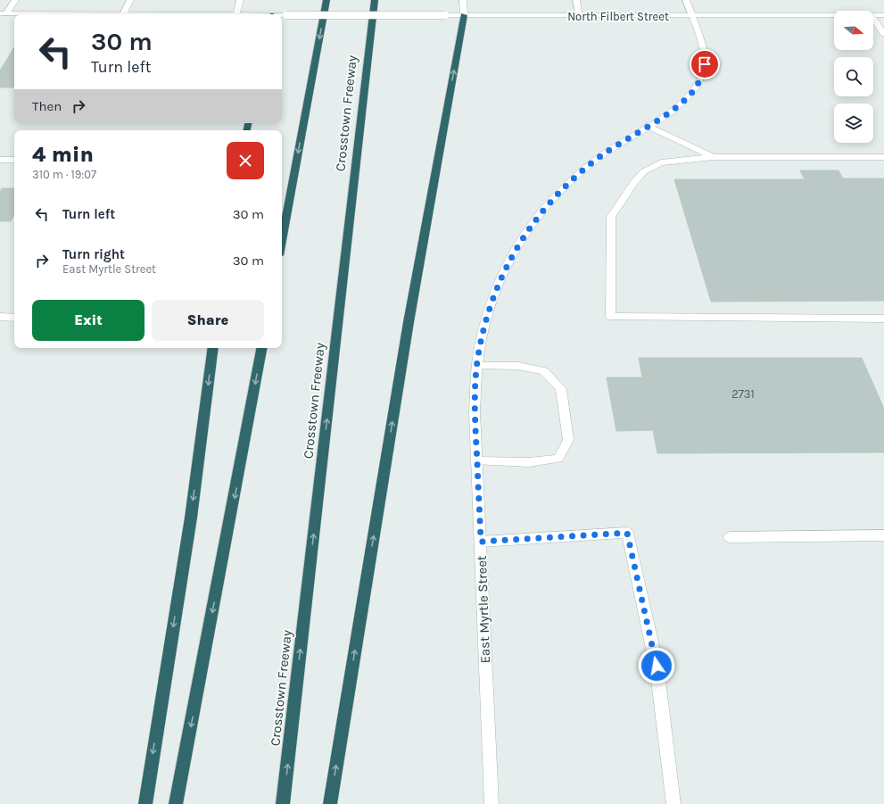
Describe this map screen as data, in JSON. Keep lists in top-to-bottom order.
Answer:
{
  "streets": {
    "highway": ["Crosstown Freeway"],
    "street": ["North Filbert Street", "East Myrtle Street"]
  },
  "crossings": [
    ["North Filbert Street", "East Myrtle Street"]
  ],
  "house_numbers": ["2731"],
  "north": "right",
  "page": {
    "turn": ["30 m", "Turn left"],
    "then": "Then",
    "heading": ["4 min", "310 m · 19:07"],
    "list": [
      {
        "name": "Turn left",
        "value": "30 m"
      },
      {
        "name": "Turn right",
        "note": "East Myrtle Street",
        "value": "30 m"
      }
    ],
    "buttons": ["Exit", "Share"]
  }
}
